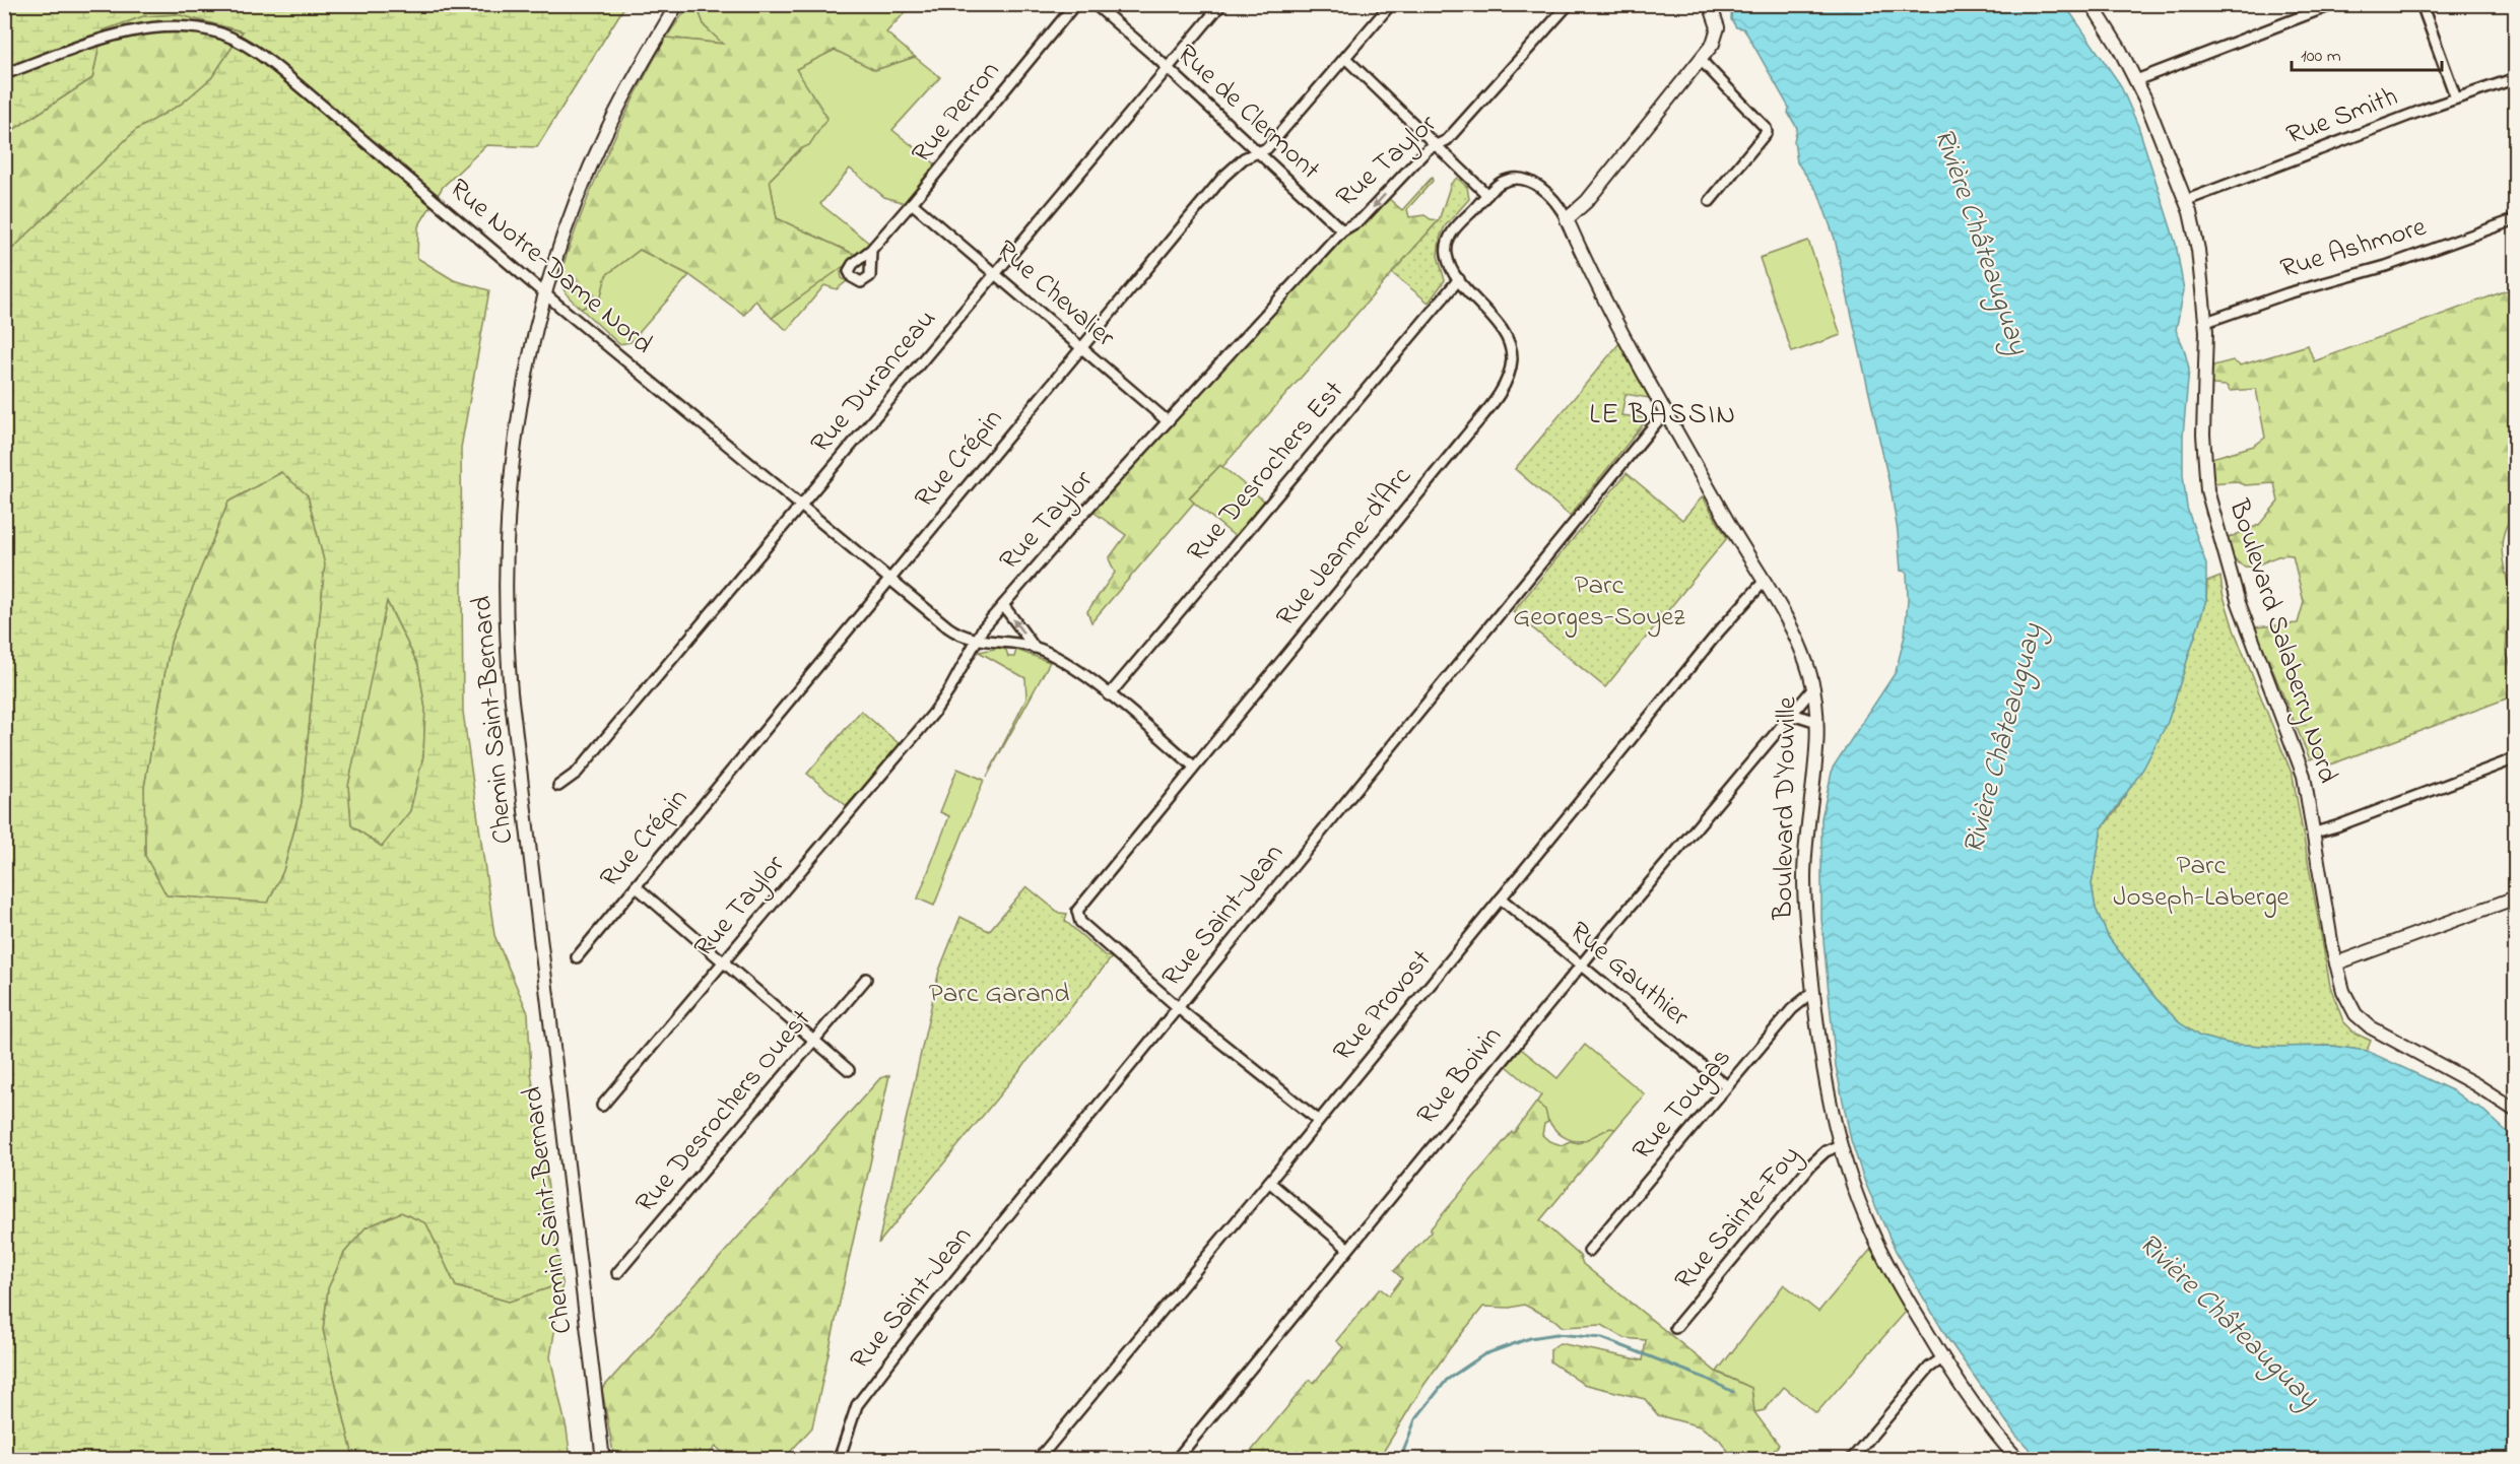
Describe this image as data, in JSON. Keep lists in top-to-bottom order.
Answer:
{
  "streets": {
    "street": [
      "Rue Perron",
      "Rue de Clermont",
      "Rue Smith",
      "Rue Taylor",
      "Rue Ashmore",
      "Rue Notre-Dame Nord",
      "Rue Chevalier",
      "Rue Duranceau",
      "Rue Crépin",
      "Rue Desrochers Est",
      "Rue Jeanne-d'Arc",
      "Boulevard Salaberry Nord",
      "Chemin Saint-Bernard",
      "Boulevard D'Youville",
      "Rue Saint-Jean",
      "Rue Gauthier",
      "Rue Provost",
      "Rue Boivin",
      "Rue Tougas",
      "Rue Desrochers Ouest",
      "Rue Sainte-Foy"
    ]
  },
  "crossings": [
    ["Rue Perron", "Rue Chevalier"],
    ["Rue de Clermont", "Rue Taylor"],
    ["Rue de Clermont", "Rue Duranceau"],
    ["Rue de Clermont", "Rue Crépin"],
    ["Rue Smith", "Boulevard Salaberry Nord"],
    ["Rue Taylor", "Rue Notre-Dame Nord"],
    ["Rue Taylor", "Rue Chevalier"],
    ["Rue Ashmore", "Boulevard Salaberry Nord"],
    ["Rue Notre-Dame Nord", "Rue Duranceau"],
    ["Rue Notre-Dame Nord", "Rue Crépin"],
    ["Rue Notre-Dame Nord", "Rue Desrochers Est"],
    ["Rue Notre-Dame Nord", "Rue Jeanne-d'Arc"],
    ["Rue Notre-Dame Nord", "Chemin Saint-Bernard"],
    ["Rue Chevalier", "Rue Duranceau"],
    ["Rue Chevalier", "Rue Crépin"],
    ["Rue Desrochers Est", "Rue Jeanne-d'Arc"],
    ["Rue Jeanne-d'Arc", "Boulevard D'Youville"],
    ["Rue Jeanne-d'Arc", "Rue Saint-Jean"],
    ["Boulevard D'Youville", "Rue Saint-Jean"],
    ["Boulevard D'Youville", "Rue Provost"],
    ["Boulevard D'Youville", "Rue Boivin"],
    ["Boulevard D'Youville", "Rue Tougas"],
    ["Boulevard D'Youville", "Rue Sainte-Foy"],
    ["Rue Gauthier", "Rue Provost"],
    ["Rue Gauthier", "Rue Boivin"],
    ["Rue Gauthier", "Rue Tougas"]
  ],
  "districts": ["LE BASSIN"],
  "water": ["Rivière Châteauguay"],
  "parks": ["Parc Georges-Soyez", "Parc Joseph-Laberge", "Parc Garand"],
  "scale_bar": "100 m"
}
